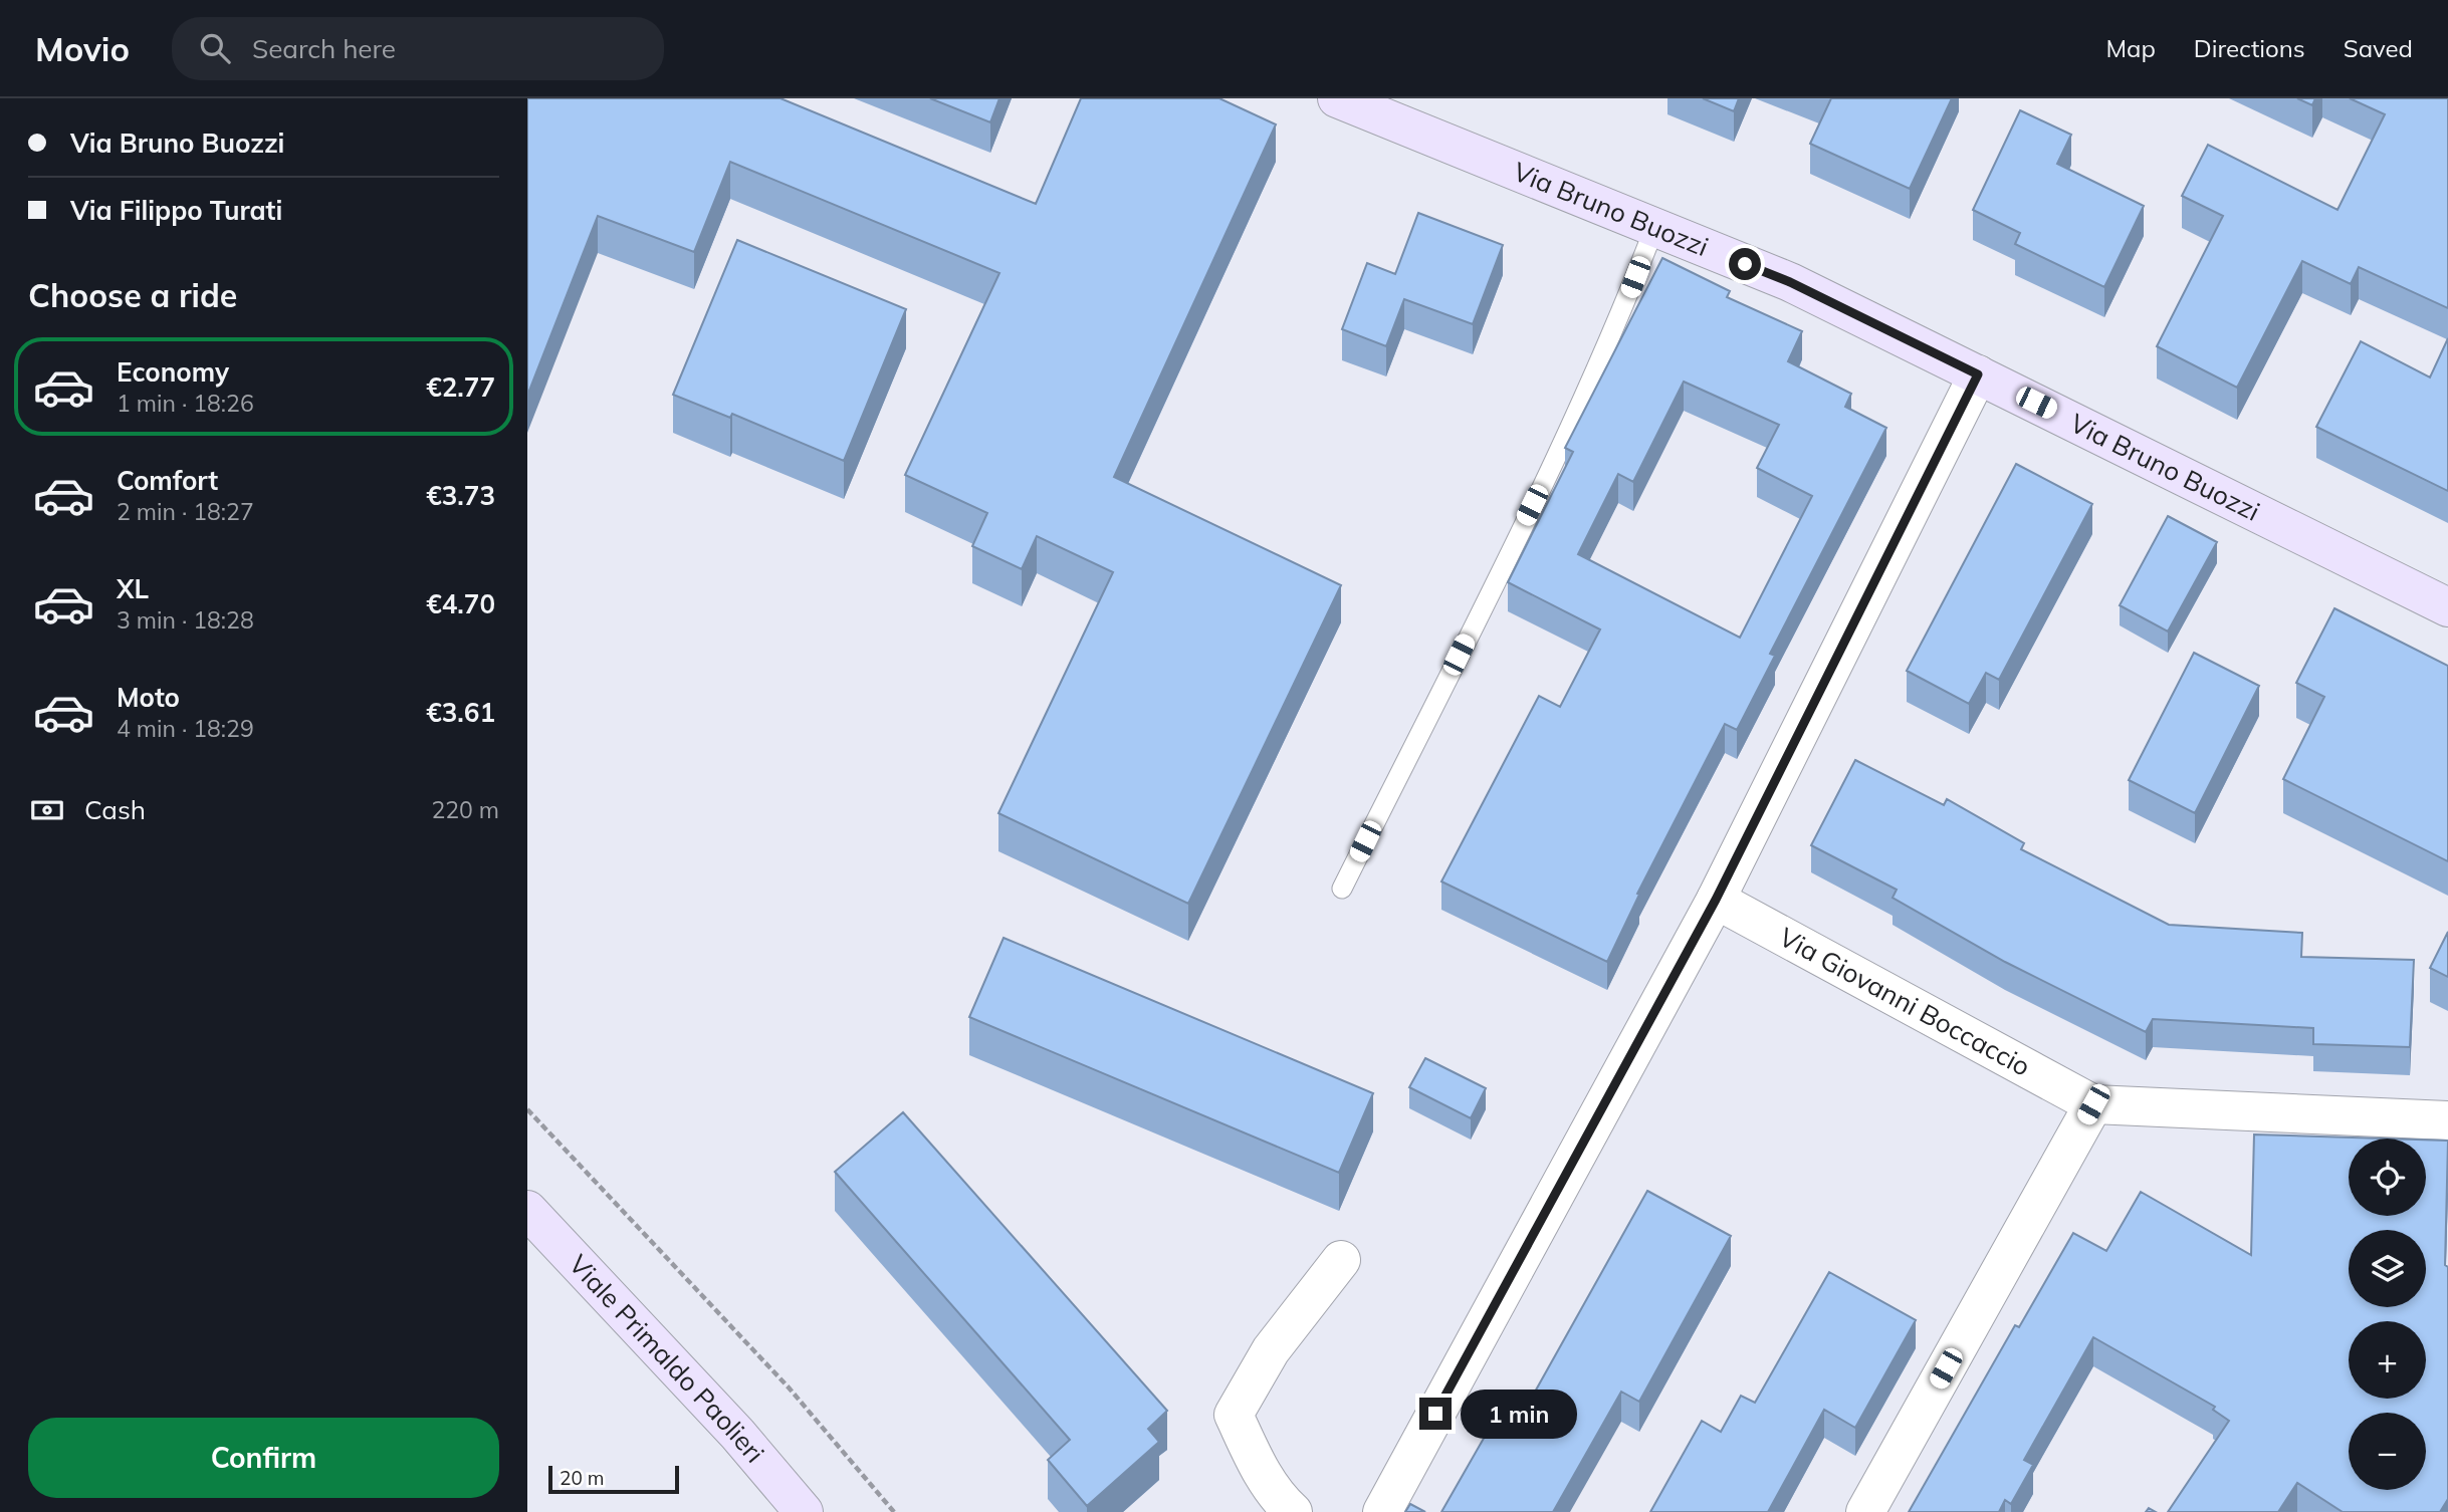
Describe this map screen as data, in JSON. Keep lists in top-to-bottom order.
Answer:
{
  "streets": {
    "street": ["Via Bruno Buozzi", "Via Giovanni Boccaccio", "Viale Primaldo Paolieri"]
  },
  "scale_bar": "20 m",
  "page": {
    "header": "Movio",
    "search": "Search here",
    "nav": ["Map", "Directions", "Saved"],
    "banner": ["Via Bruno Buozzi", "Via Filippo Turati"],
    "heading": "Choose a ride",
    "list": [
      {
        "name": "Economy",
        "note": "1 min · 18:26",
        "value": "€2.77"
      },
      {
        "name": "Comfort",
        "note": "2 min · 18:27",
        "value": "€3.73"
      },
      {
        "name": "XL",
        "note": "3 min · 18:28",
        "value": "€4.70"
      },
      {
        "name": "Moto",
        "note": "4 min · 18:29",
        "value": "€3.61"
      }
    ],
    "pay": ["Cash", "220 m"],
    "map_buttons": ["+", "−"],
    "bubble": "1 min",
    "buttons": "Confirm",
    "scale": "20 m"
  }
}
